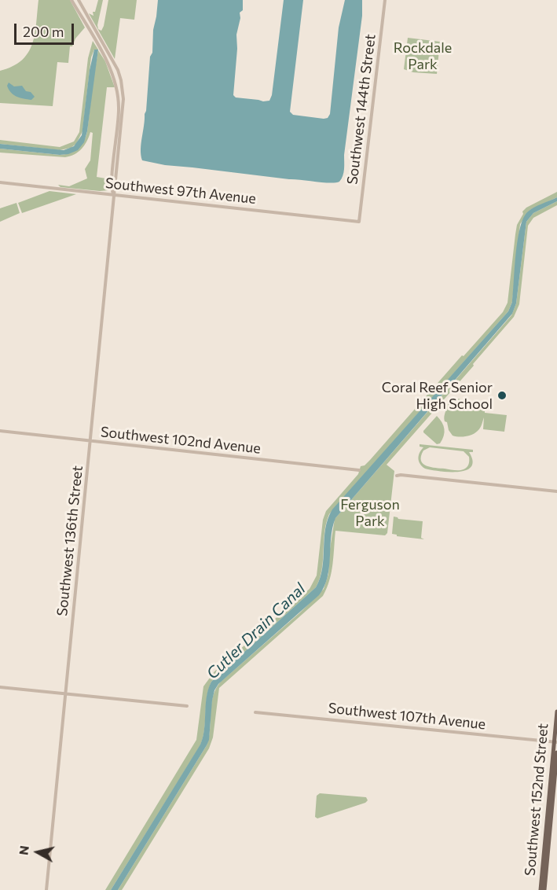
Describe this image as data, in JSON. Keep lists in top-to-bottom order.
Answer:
{
  "streets": {
    "main road": ["Southwest 152nd Street"],
    "street": [
      "Southwest 144th Street",
      "Southwest 97th Avenue",
      "Southwest 102nd Avenue",
      "Southwest 136th Street",
      "Southwest 107th Avenue"
    ]
  },
  "crossings": [
    ["Southwest 144th Street", "Southwest 97th Avenue"],
    ["Southwest 97th Avenue", "Southwest 136th Street"],
    ["Southwest 102nd Avenue", "Southwest 136th Street"],
    ["Southwest 107th Avenue", "Southwest 152nd Street"]
  ],
  "water": ["Cutler Drain Canal"],
  "parks": ["Rockdale Park", "Ferguson Park"],
  "places": ["Coral Reef Senior High School"],
  "scale_bar": "200 m",
  "north": "left"
}
